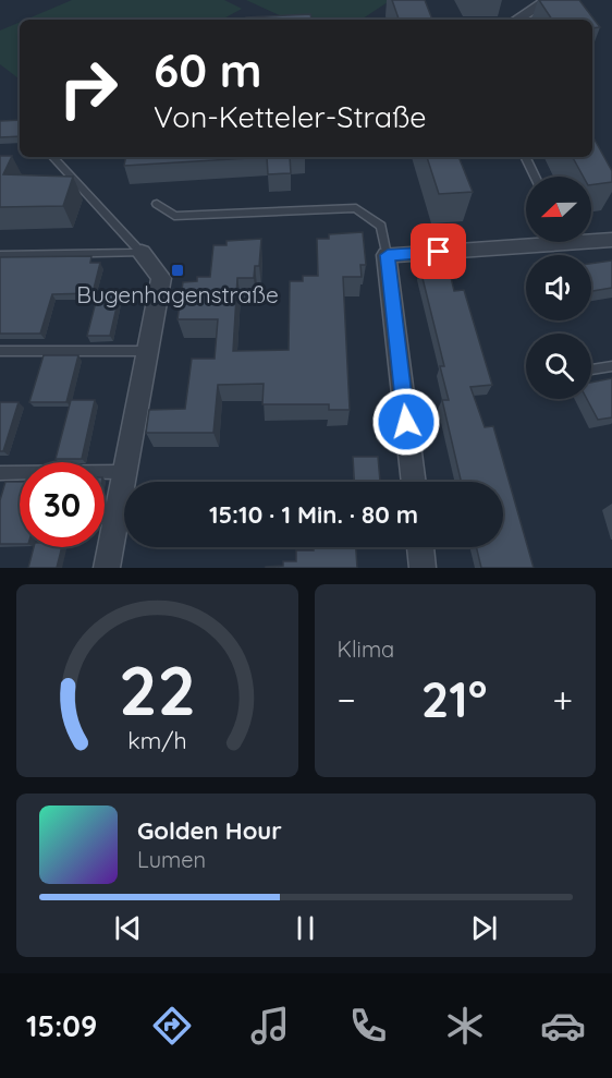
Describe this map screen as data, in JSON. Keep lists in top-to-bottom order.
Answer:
{
  "places": {
    "transit": ["Bugenhagenstraße"]
  },
  "north": "left",
  "page": {
    "turn": ["60 m", "Von-Ketteler-Straße"],
    "limit": "30",
    "trip": "15:10 · 1 Min. · 80 m",
    "tile": "Klima",
    "heat": ["−", "21°", "+"],
    "song": ["Golden Hour", "Lumen"],
    "tabs": "15:09",
    "gauge": ["22", "km/h"]
  }
}
